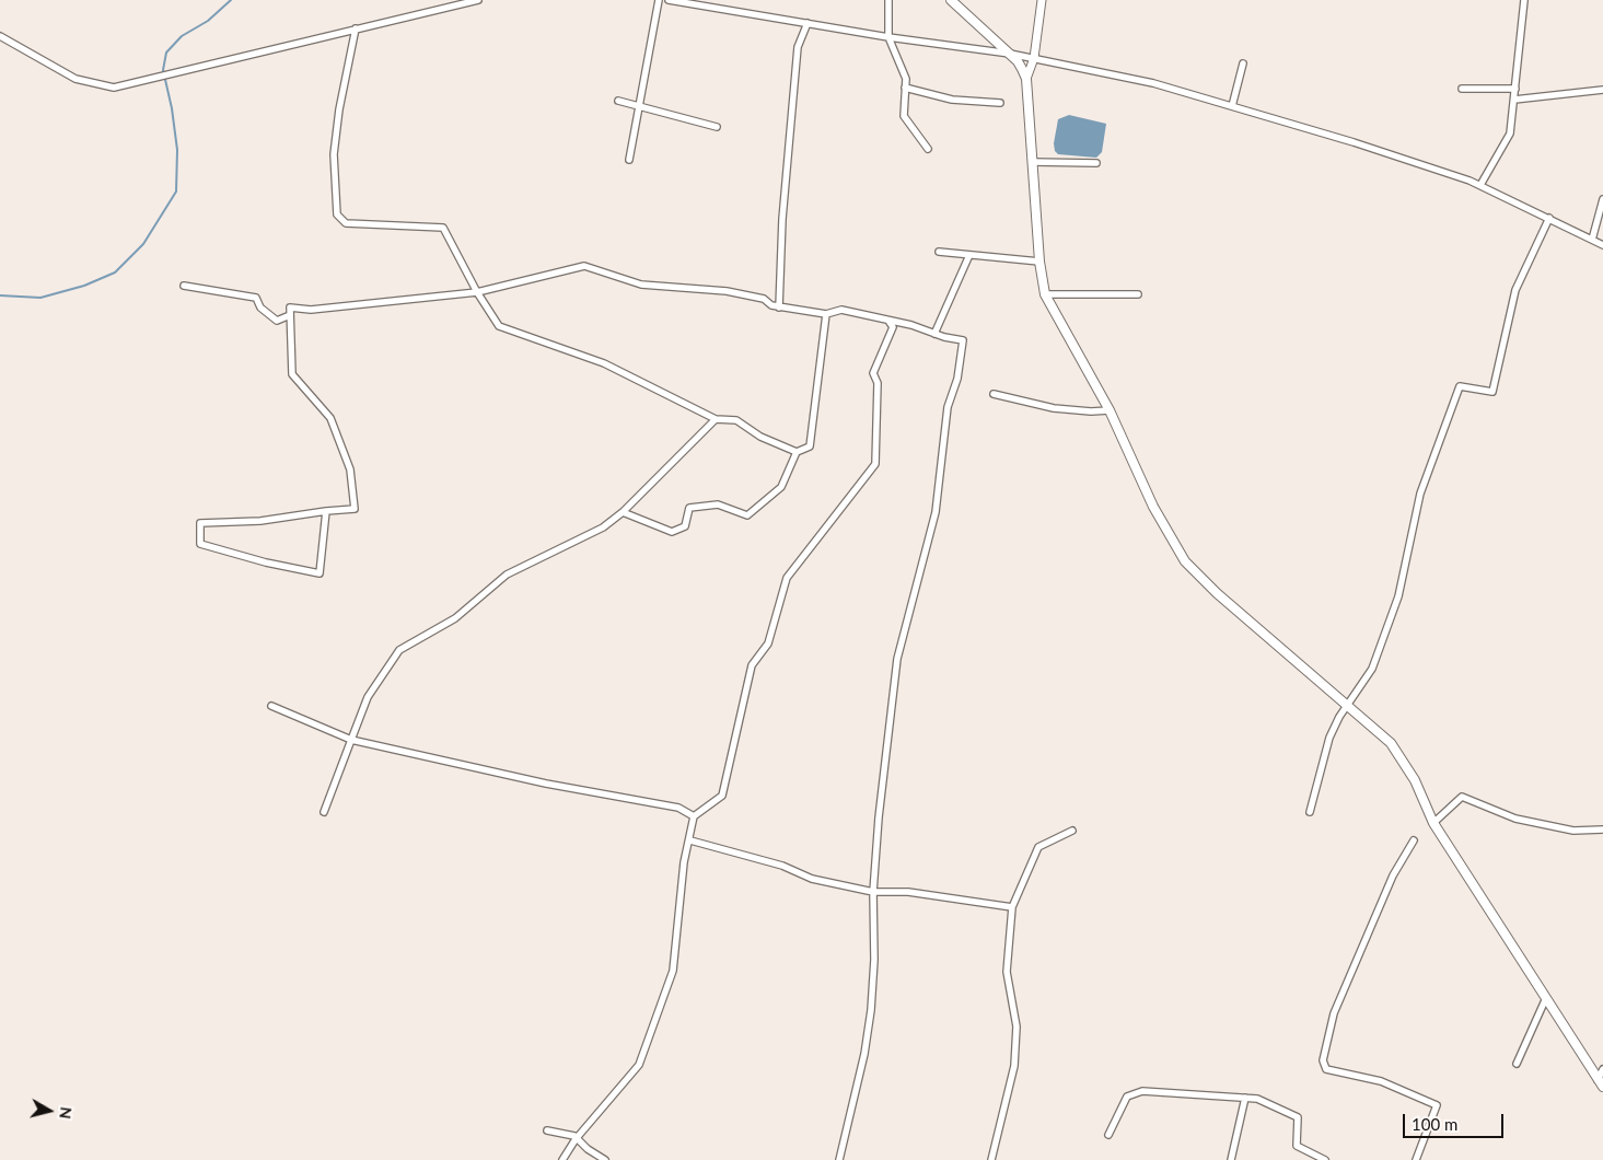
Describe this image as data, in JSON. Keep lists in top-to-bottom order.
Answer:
{
  "scale_bar": "100 m",
  "north": "right"
}
